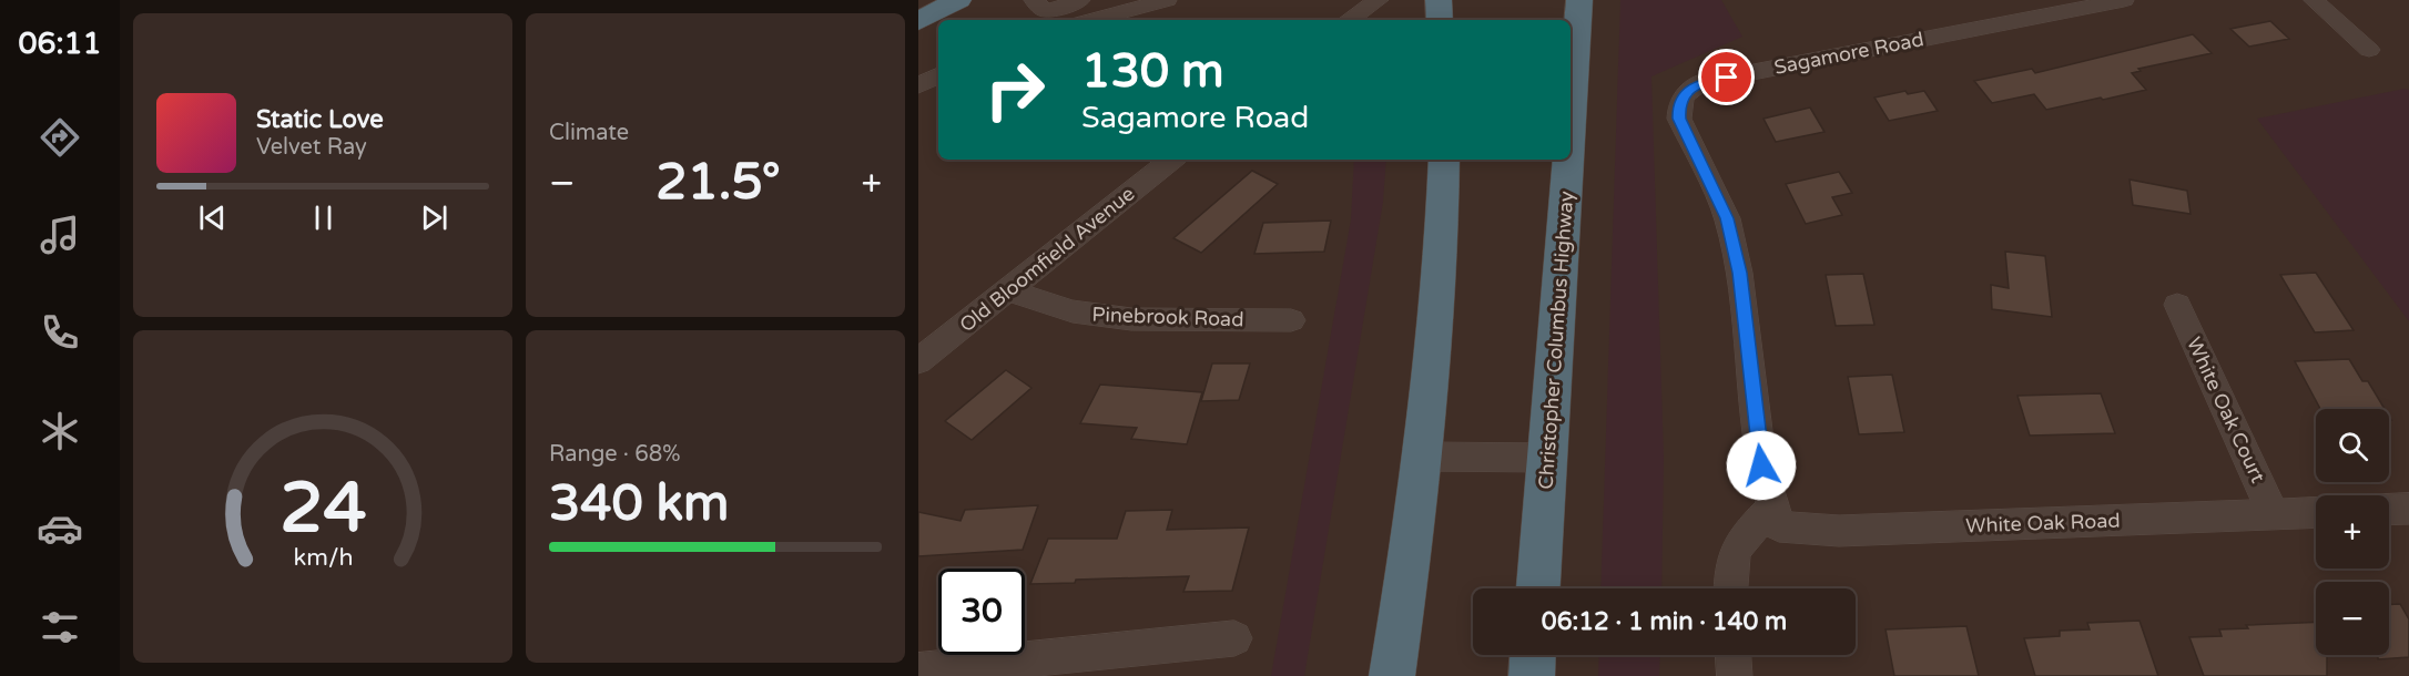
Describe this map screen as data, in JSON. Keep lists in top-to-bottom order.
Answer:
{
  "streets": {
    "highway": ["Christopher Columbus Highway"],
    "street": [
      "Sagamore Road",
      "Old Bloomfield Avenue",
      "Pinebrook Road",
      "White Oak Court",
      "White Oak Road"
    ]
  },
  "crossings": [
    ["Sagamore Road", "White Oak Road"],
    ["Old Bloomfield Avenue", "Pinebrook Road"],
    ["White Oak Court", "White Oak Road"]
  ],
  "page": {
    "tabs": "06:11",
    "tile": [
      "Climate",
      ["Range · 68%", "340 km"]
    ],
    "turn": ["130 m", "Sagamore Road"],
    "song": ["Static Love", "Velvet Ray"],
    "heat": ["−", "21.5°", "+"],
    "map_buttons": ["+", "−"],
    "limit": "30",
    "trip": "06:12 · 1 min · 140 m",
    "gauge": ["24", "km/h"]
  }
}
